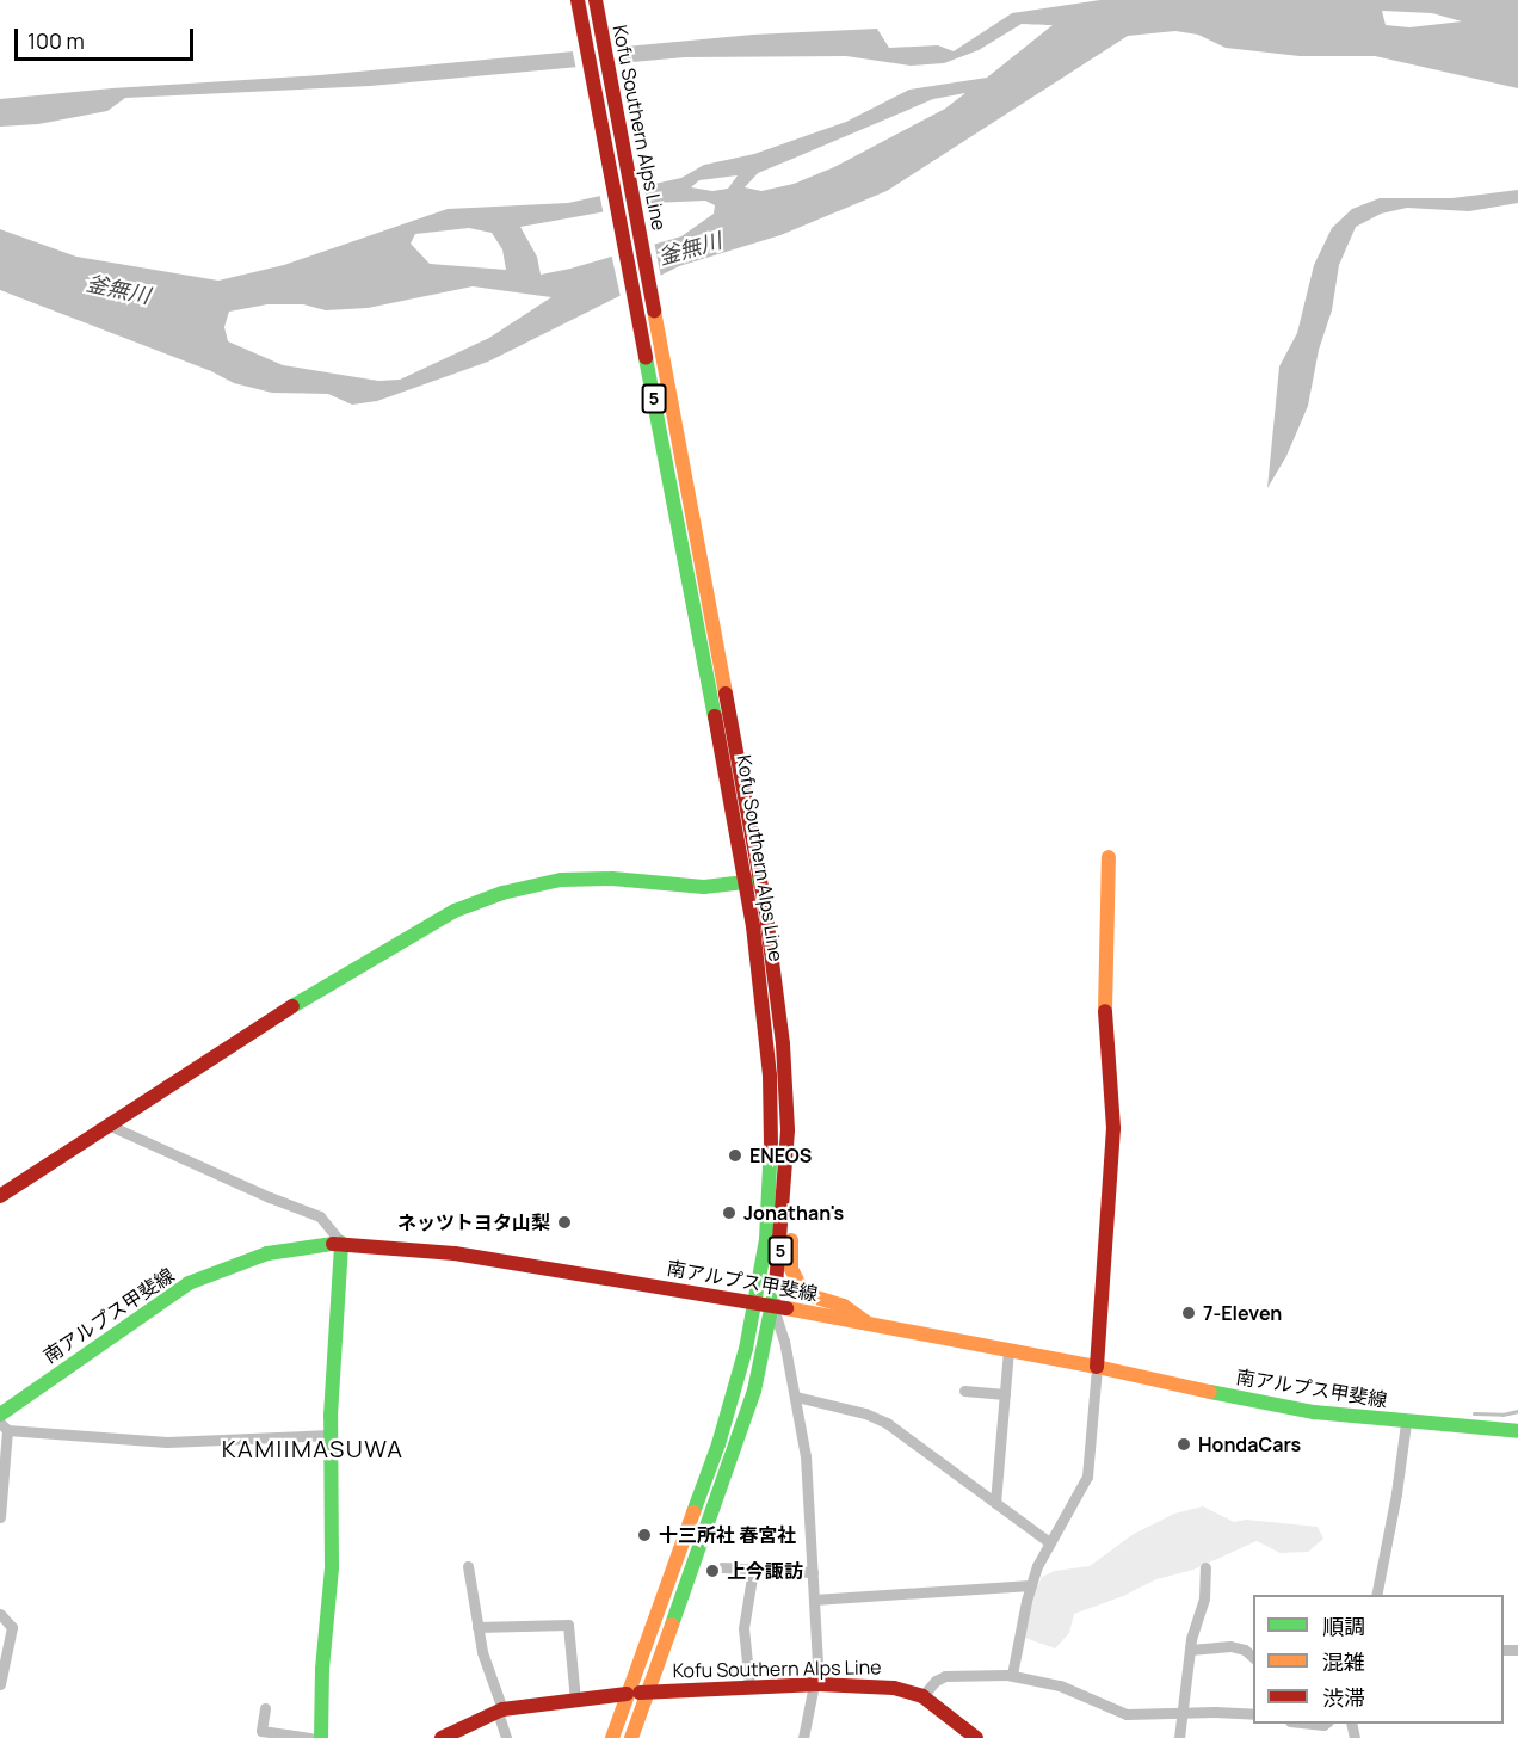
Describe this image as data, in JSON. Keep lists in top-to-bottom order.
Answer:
{
  "streets": {
    "main road": ["Kofu Southern Alps Line", "5", "南アルプス甲斐線"]
  },
  "crossings": [
    ["Kofu Southern Alps Line", "南アルプス甲斐線"]
  ],
  "districts": ["KAMIIMASUWA"],
  "water": ["釜無川"],
  "places": [
    "ENEOS",
    "Jonathan's",
    "ネッツトヨタ山梨",
    "7-Eleven",
    "HondaCars",
    "十三所社 春宮社",
    "上今諏訪"
  ],
  "legend": ["順調", "混雑", "渋滞"],
  "scale_bar": "100 m"
}
